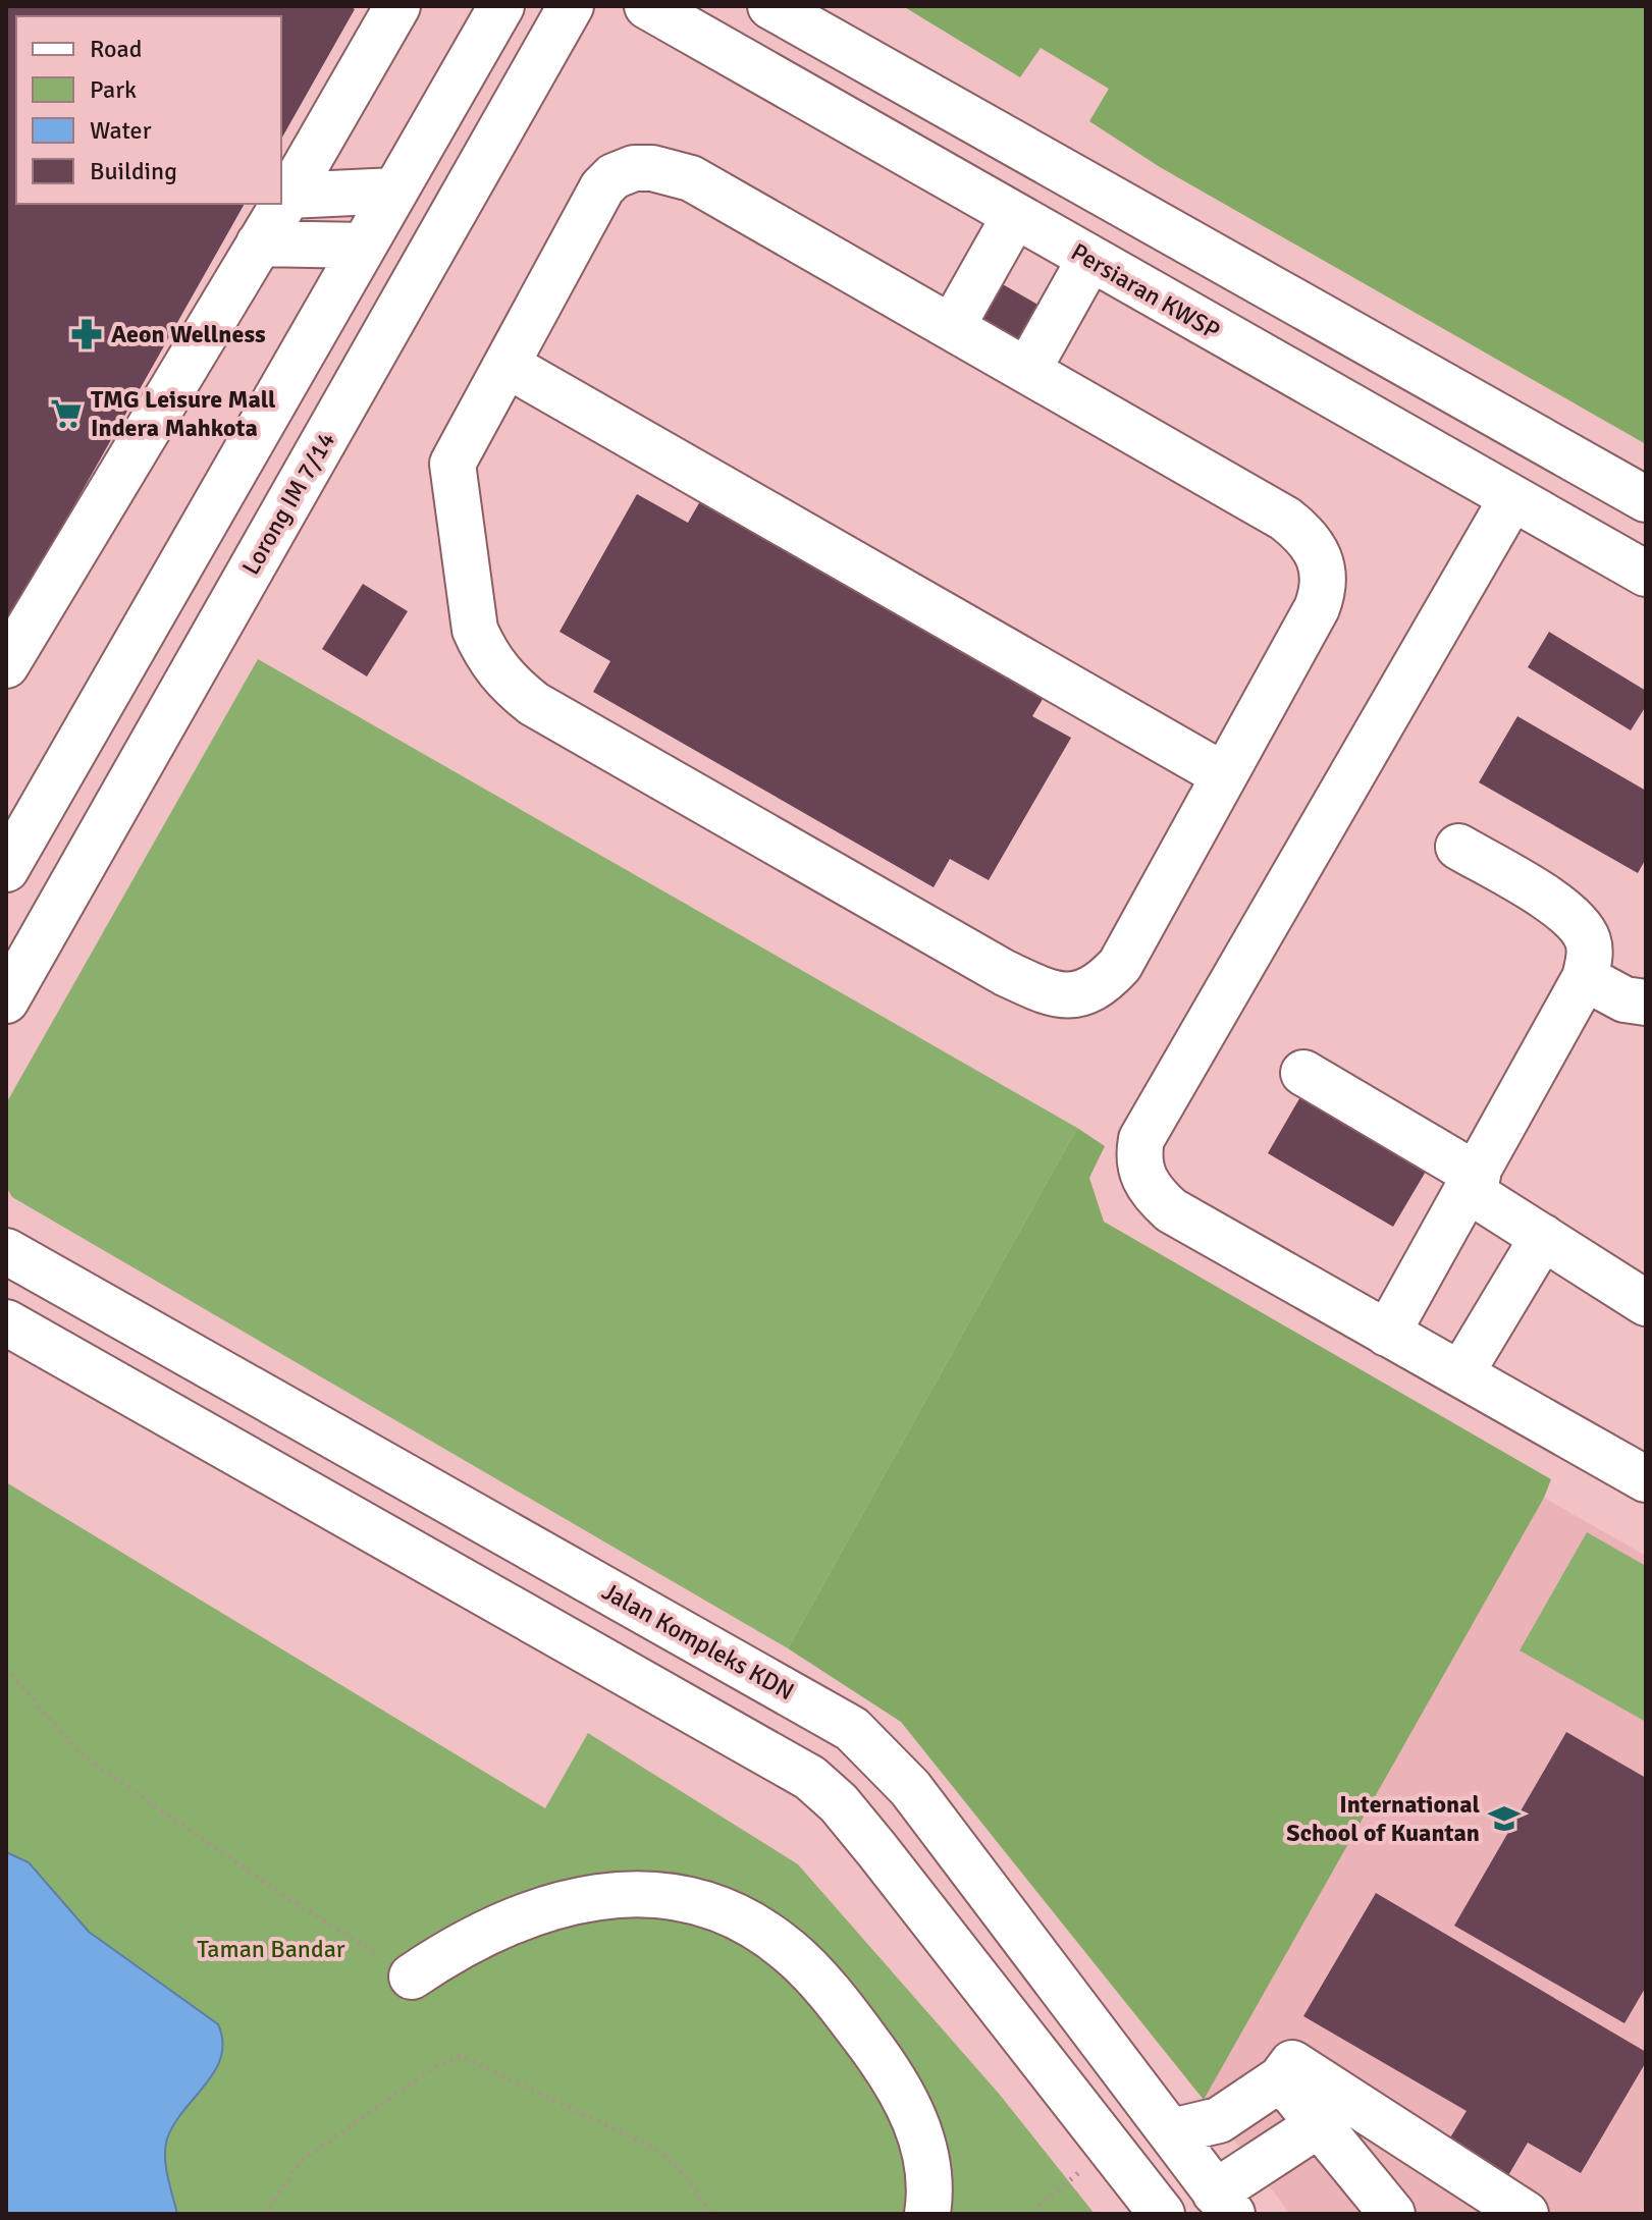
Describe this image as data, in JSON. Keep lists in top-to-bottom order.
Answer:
{
  "streets": {
    "street": ["Persiaran KWSP", "Lorong IM 7/14", "Jalan Kompleks KDN"]
  },
  "parks": ["Taman Bandar"],
  "places": {
    "pharmacy": ["Aeon Wellness"],
    "supermarket": ["TMG Leisure Mall Indera Mahkota"],
    "school or university": ["International School of Kuantan"]
  },
  "legend": [
    "Road",
    "Park",
    "Water",
    "Building"
  ]
}
